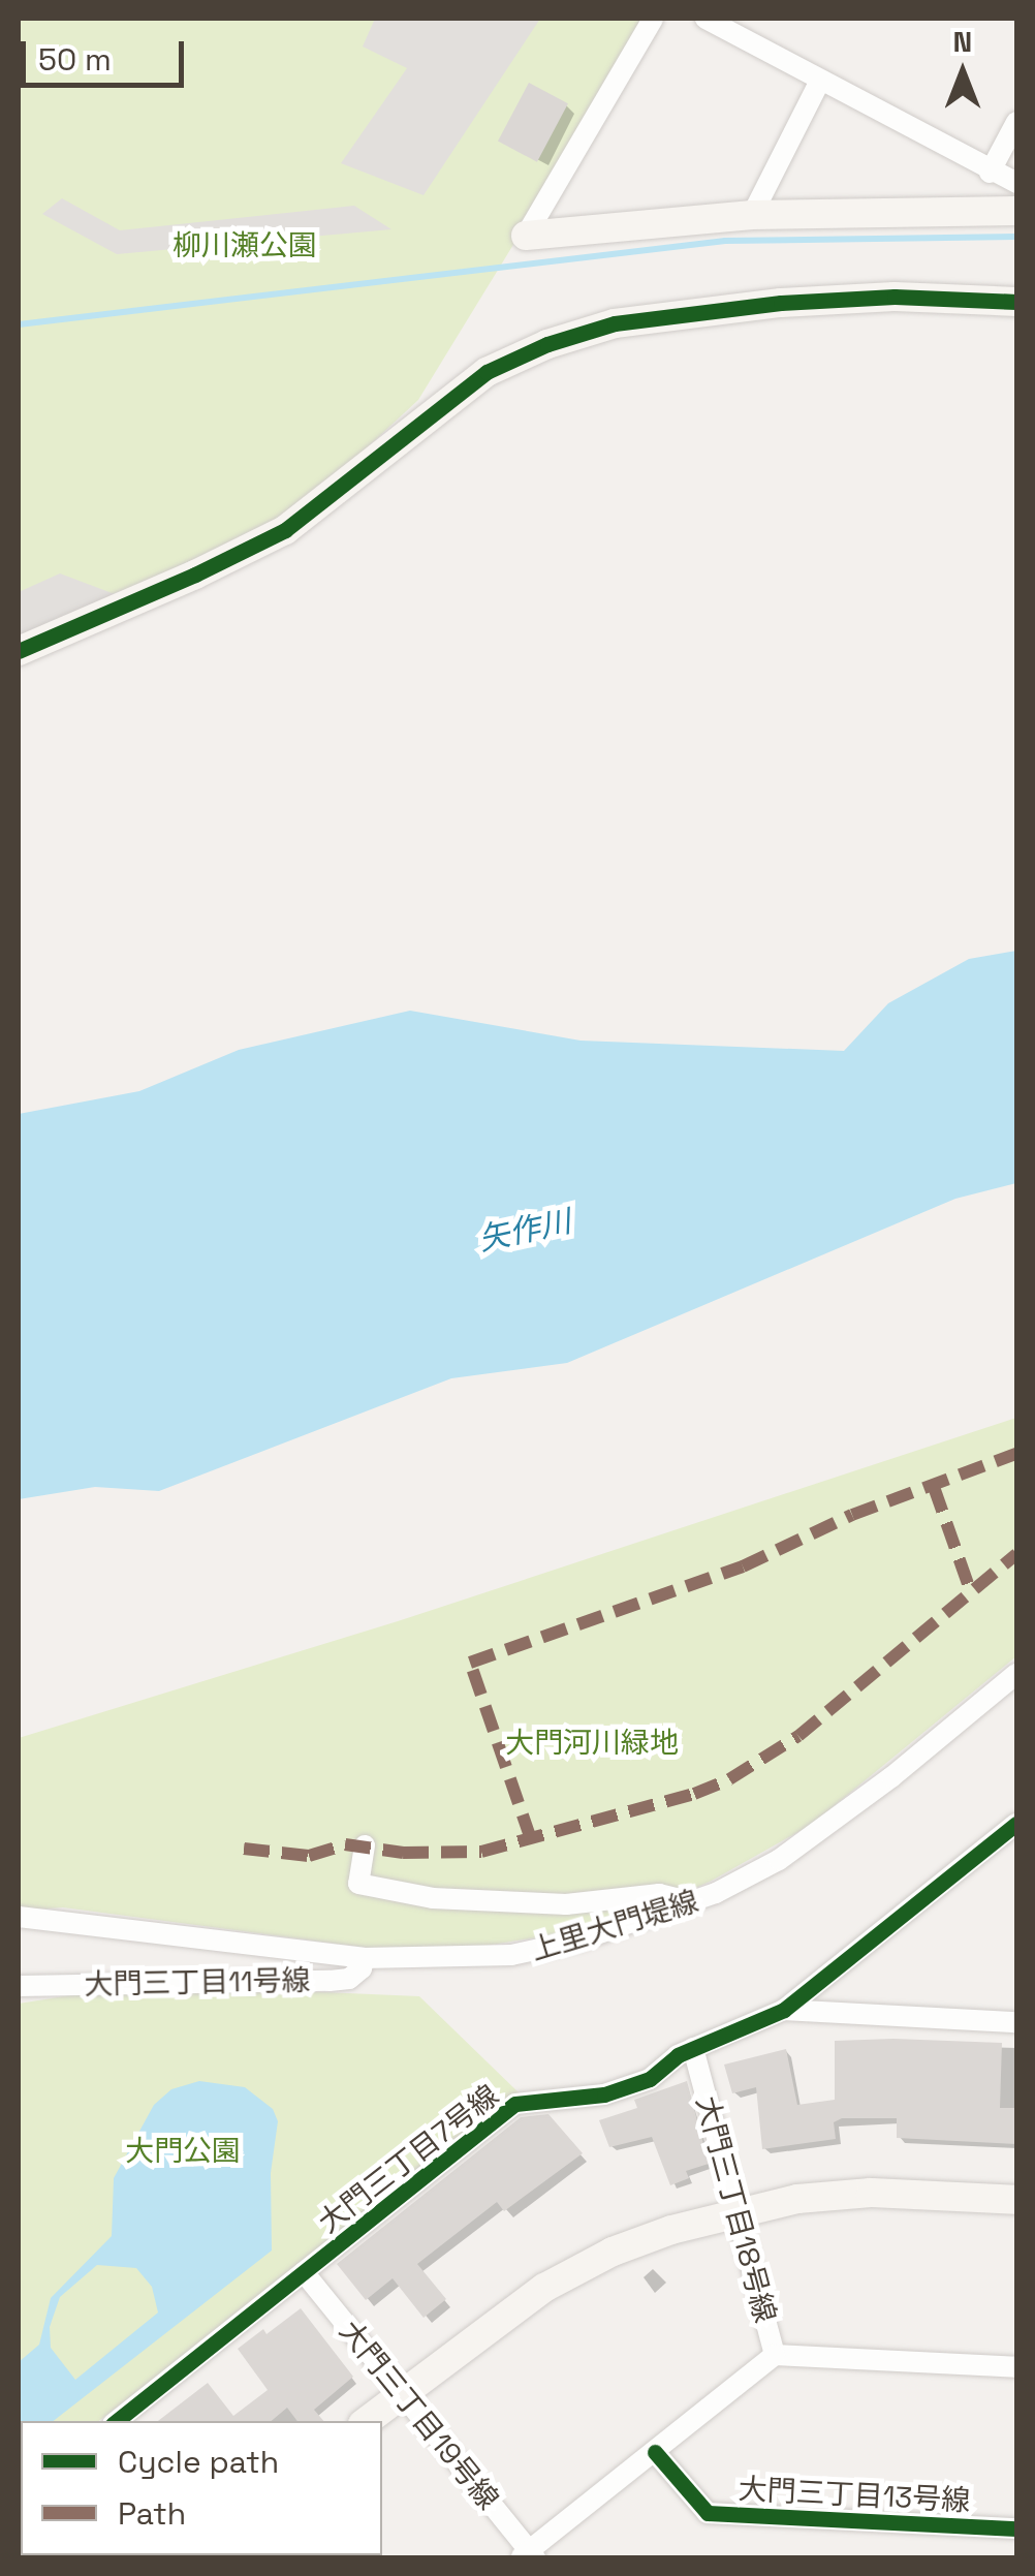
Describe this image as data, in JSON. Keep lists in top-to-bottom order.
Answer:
{
  "streets": {
    "street": [
      "上里大門堤線",
      "大門三丁目11号線",
      "大門三丁目7号線",
      "大門三丁目18号線",
      "大門三丁目19号線",
      "大門三丁目13号線"
    ]
  },
  "crossings": [
    ["上里大門堤線", "大門三丁目11号線"],
    ["大門三丁目7号線", "大門三丁目18号線"],
    ["大門三丁目7号線", "大門三丁目19号線"],
    ["大門三丁目18号線", "大門三丁目19号線"],
    ["大門三丁目18号線", "大門三丁目13号線"]
  ],
  "water": ["矢作川"],
  "parks": ["柳川瀬公園", "大門河川緑地", "大門公園"],
  "legend": ["Cycle path", "Path"],
  "scale_bar": "50 m",
  "north": "top"
}
